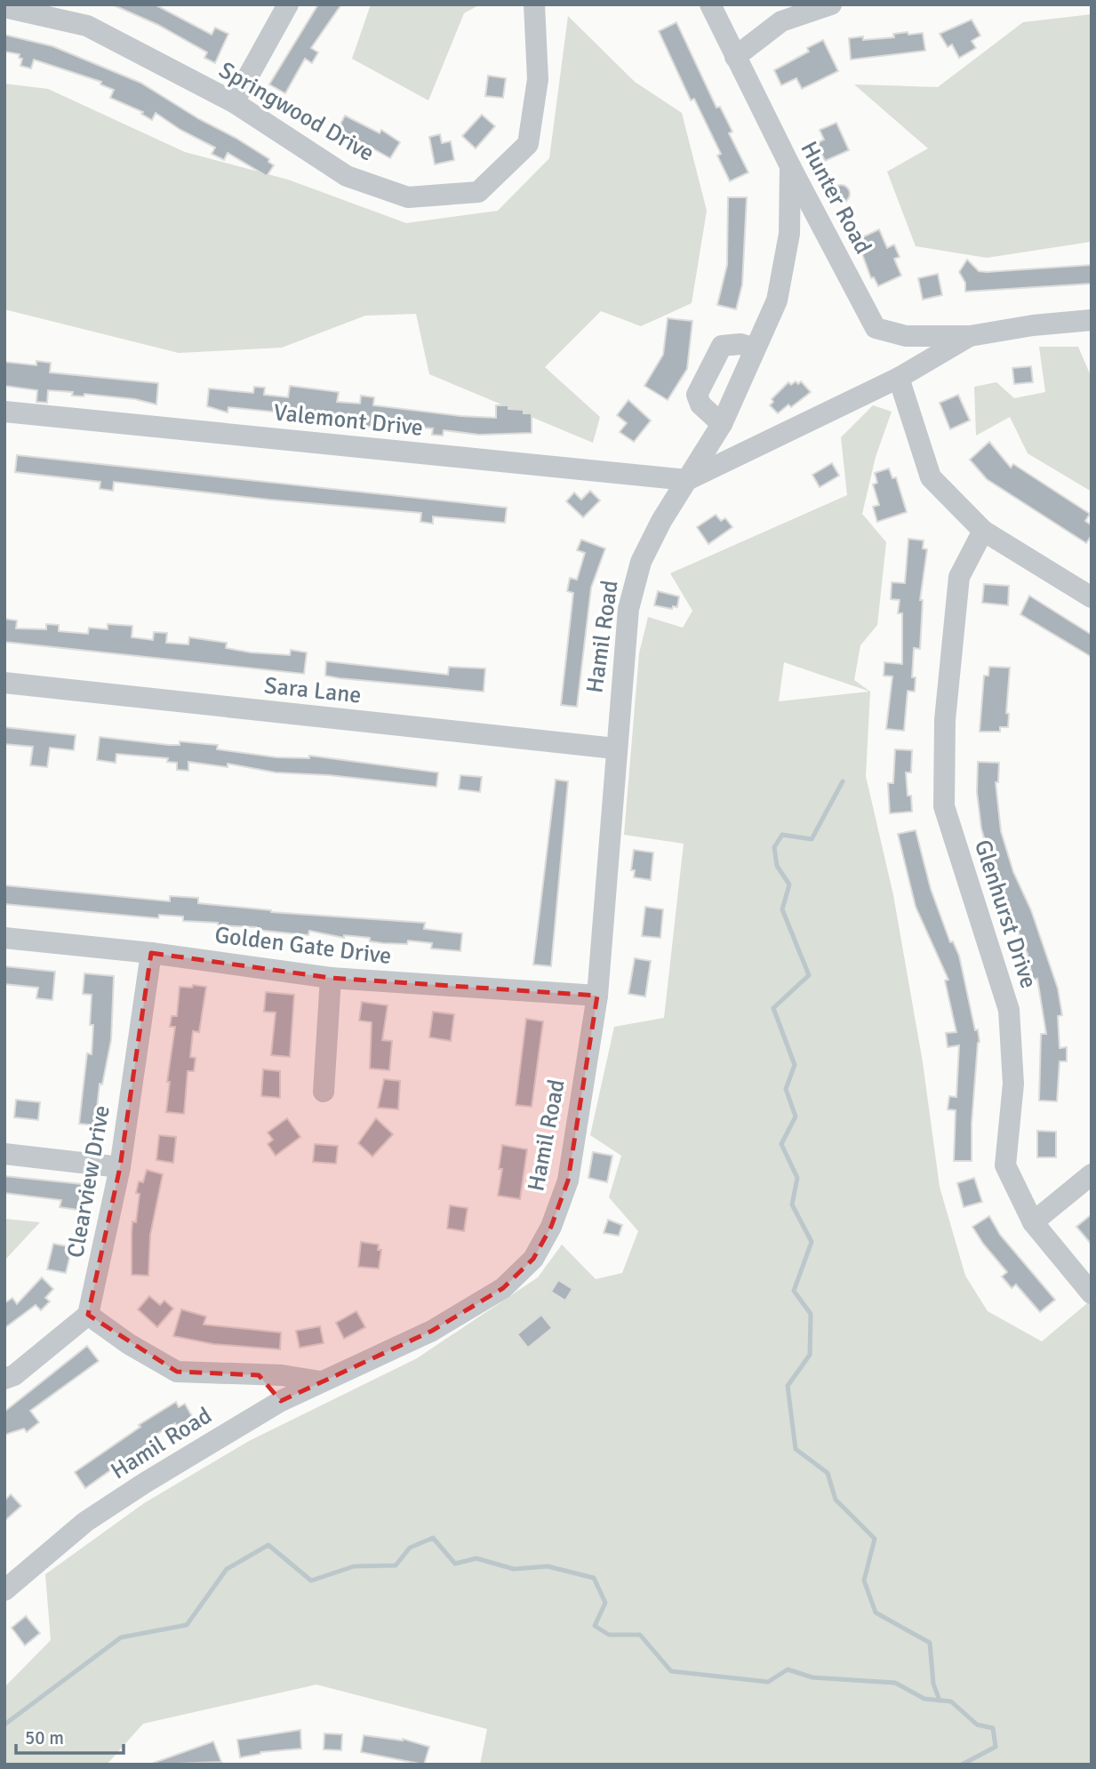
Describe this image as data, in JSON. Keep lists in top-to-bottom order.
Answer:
{
  "streets": {
    "street": [
      "Springwood Drive",
      "Hunter Road",
      "Valemont Drive",
      "Hamil Road",
      "Sara Lane",
      "Glenhurst Drive",
      "Golden Gate Drive",
      "Clearview Drive"
    ]
  },
  "crossings": [
    ["Hunter Road", "Hamil Road"],
    ["Valemont Drive", "Hamil Road"],
    ["Hamil Road", "Sara Lane"],
    ["Hamil Road", "Golden Gate Drive"],
    ["Golden Gate Drive", "Clearview Drive"]
  ],
  "scale_bar": "50 m"
}
